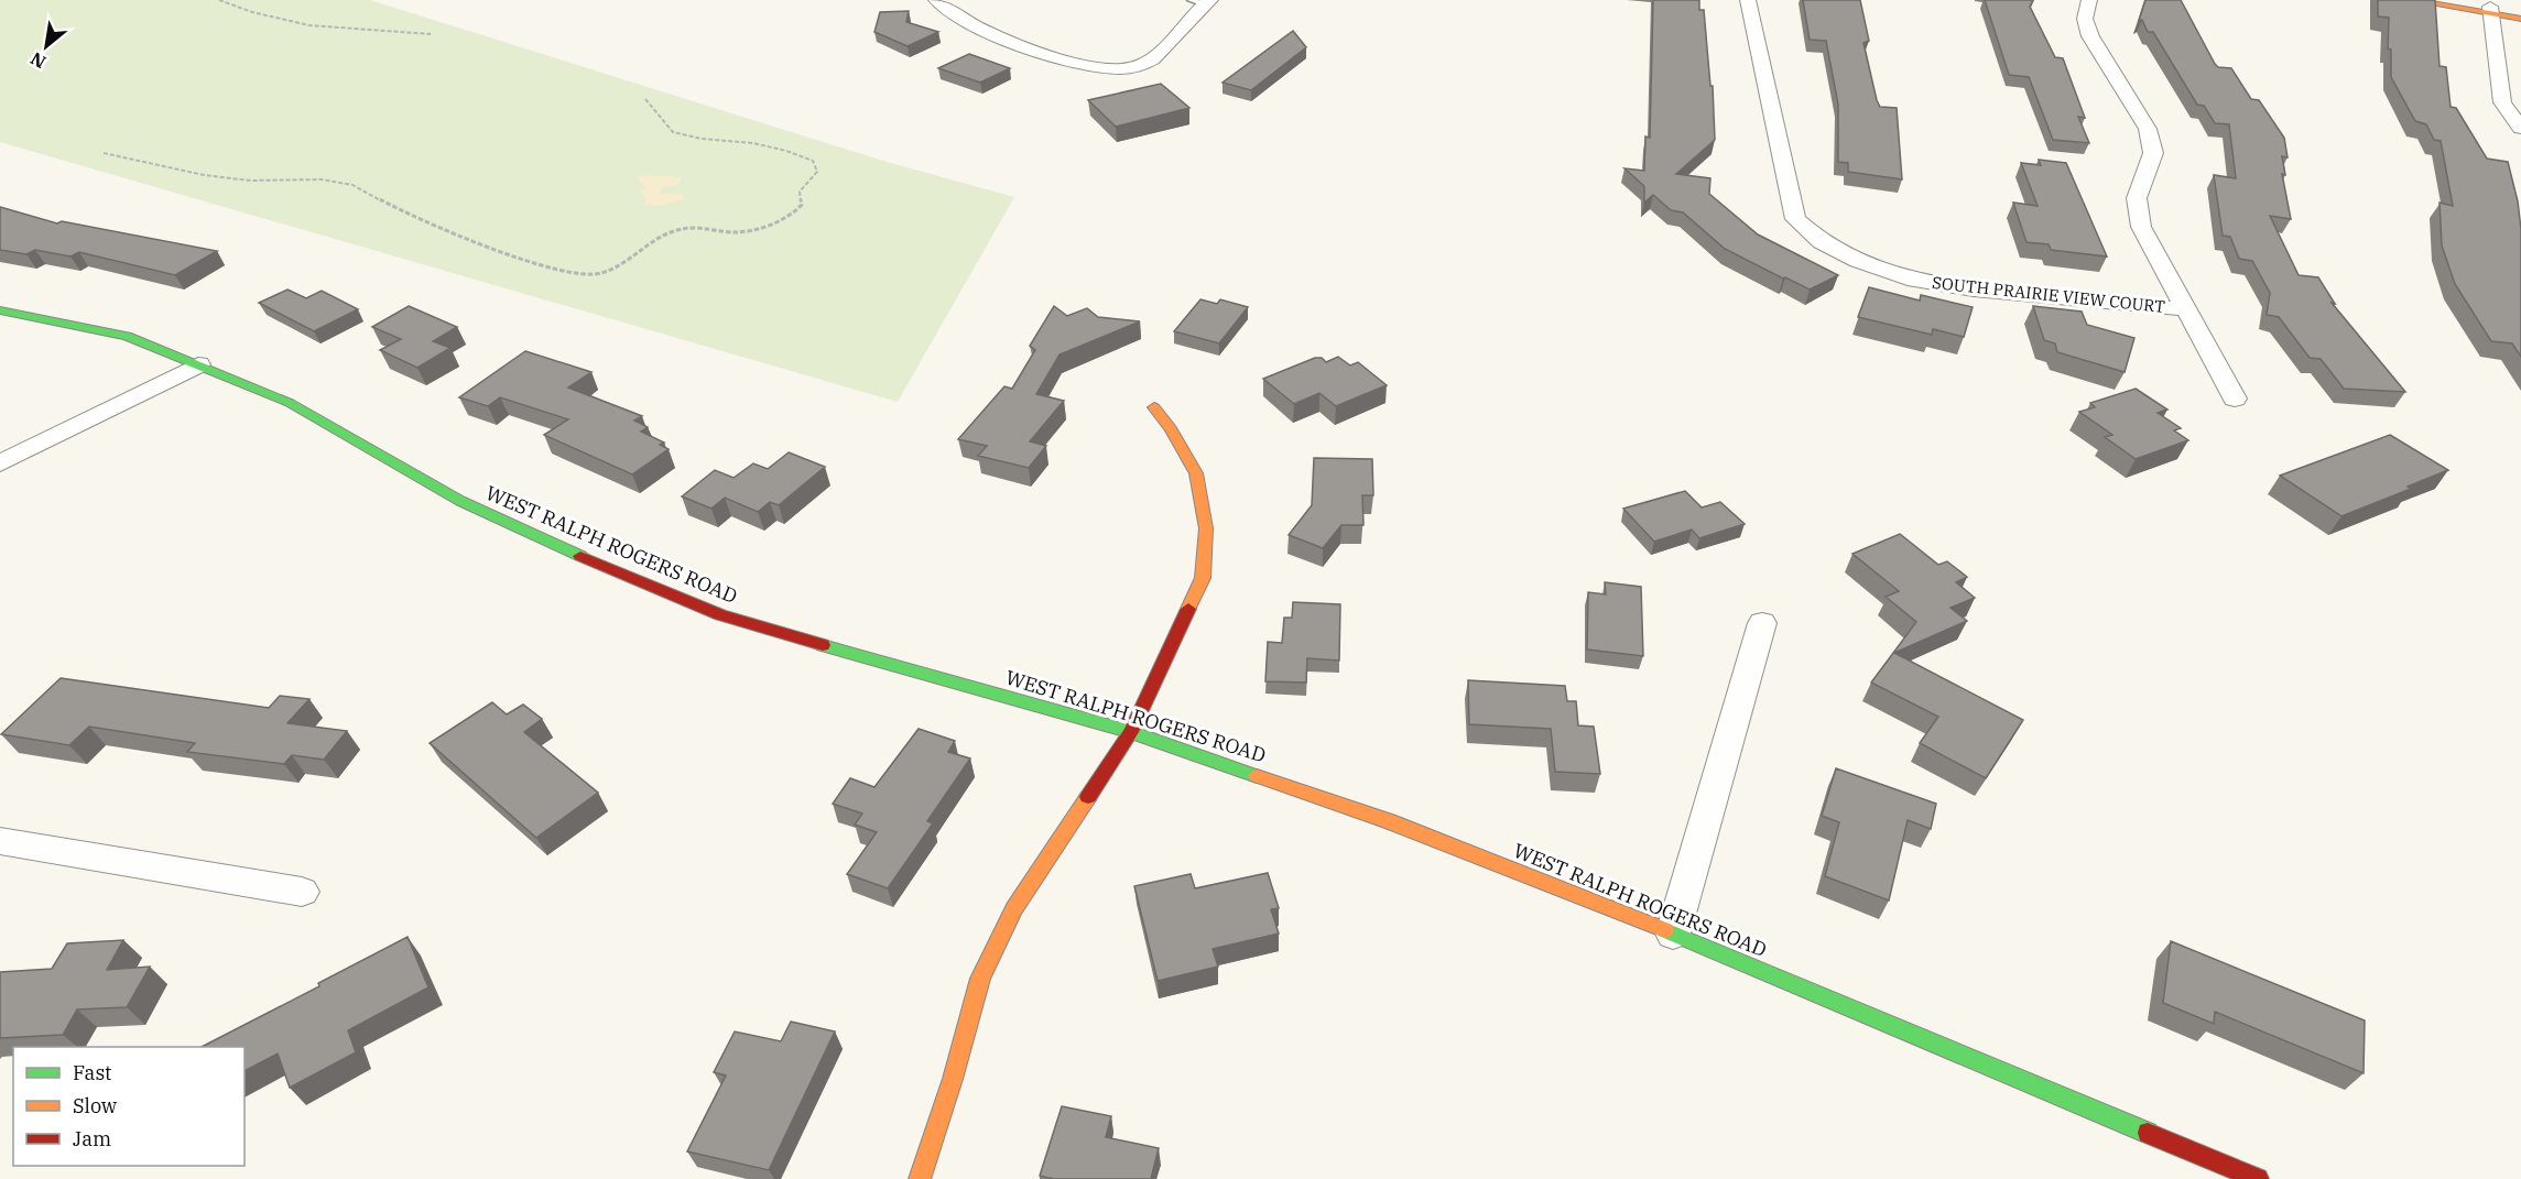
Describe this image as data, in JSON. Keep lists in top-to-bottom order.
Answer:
{
  "streets": {
    "street": ["SOUTH PRAIRIE VIEW COURT", "WEST RALPH ROGERS ROAD"]
  },
  "legend": ["Fast", "Slow", "Jam"],
  "north": "bottom left"
}
